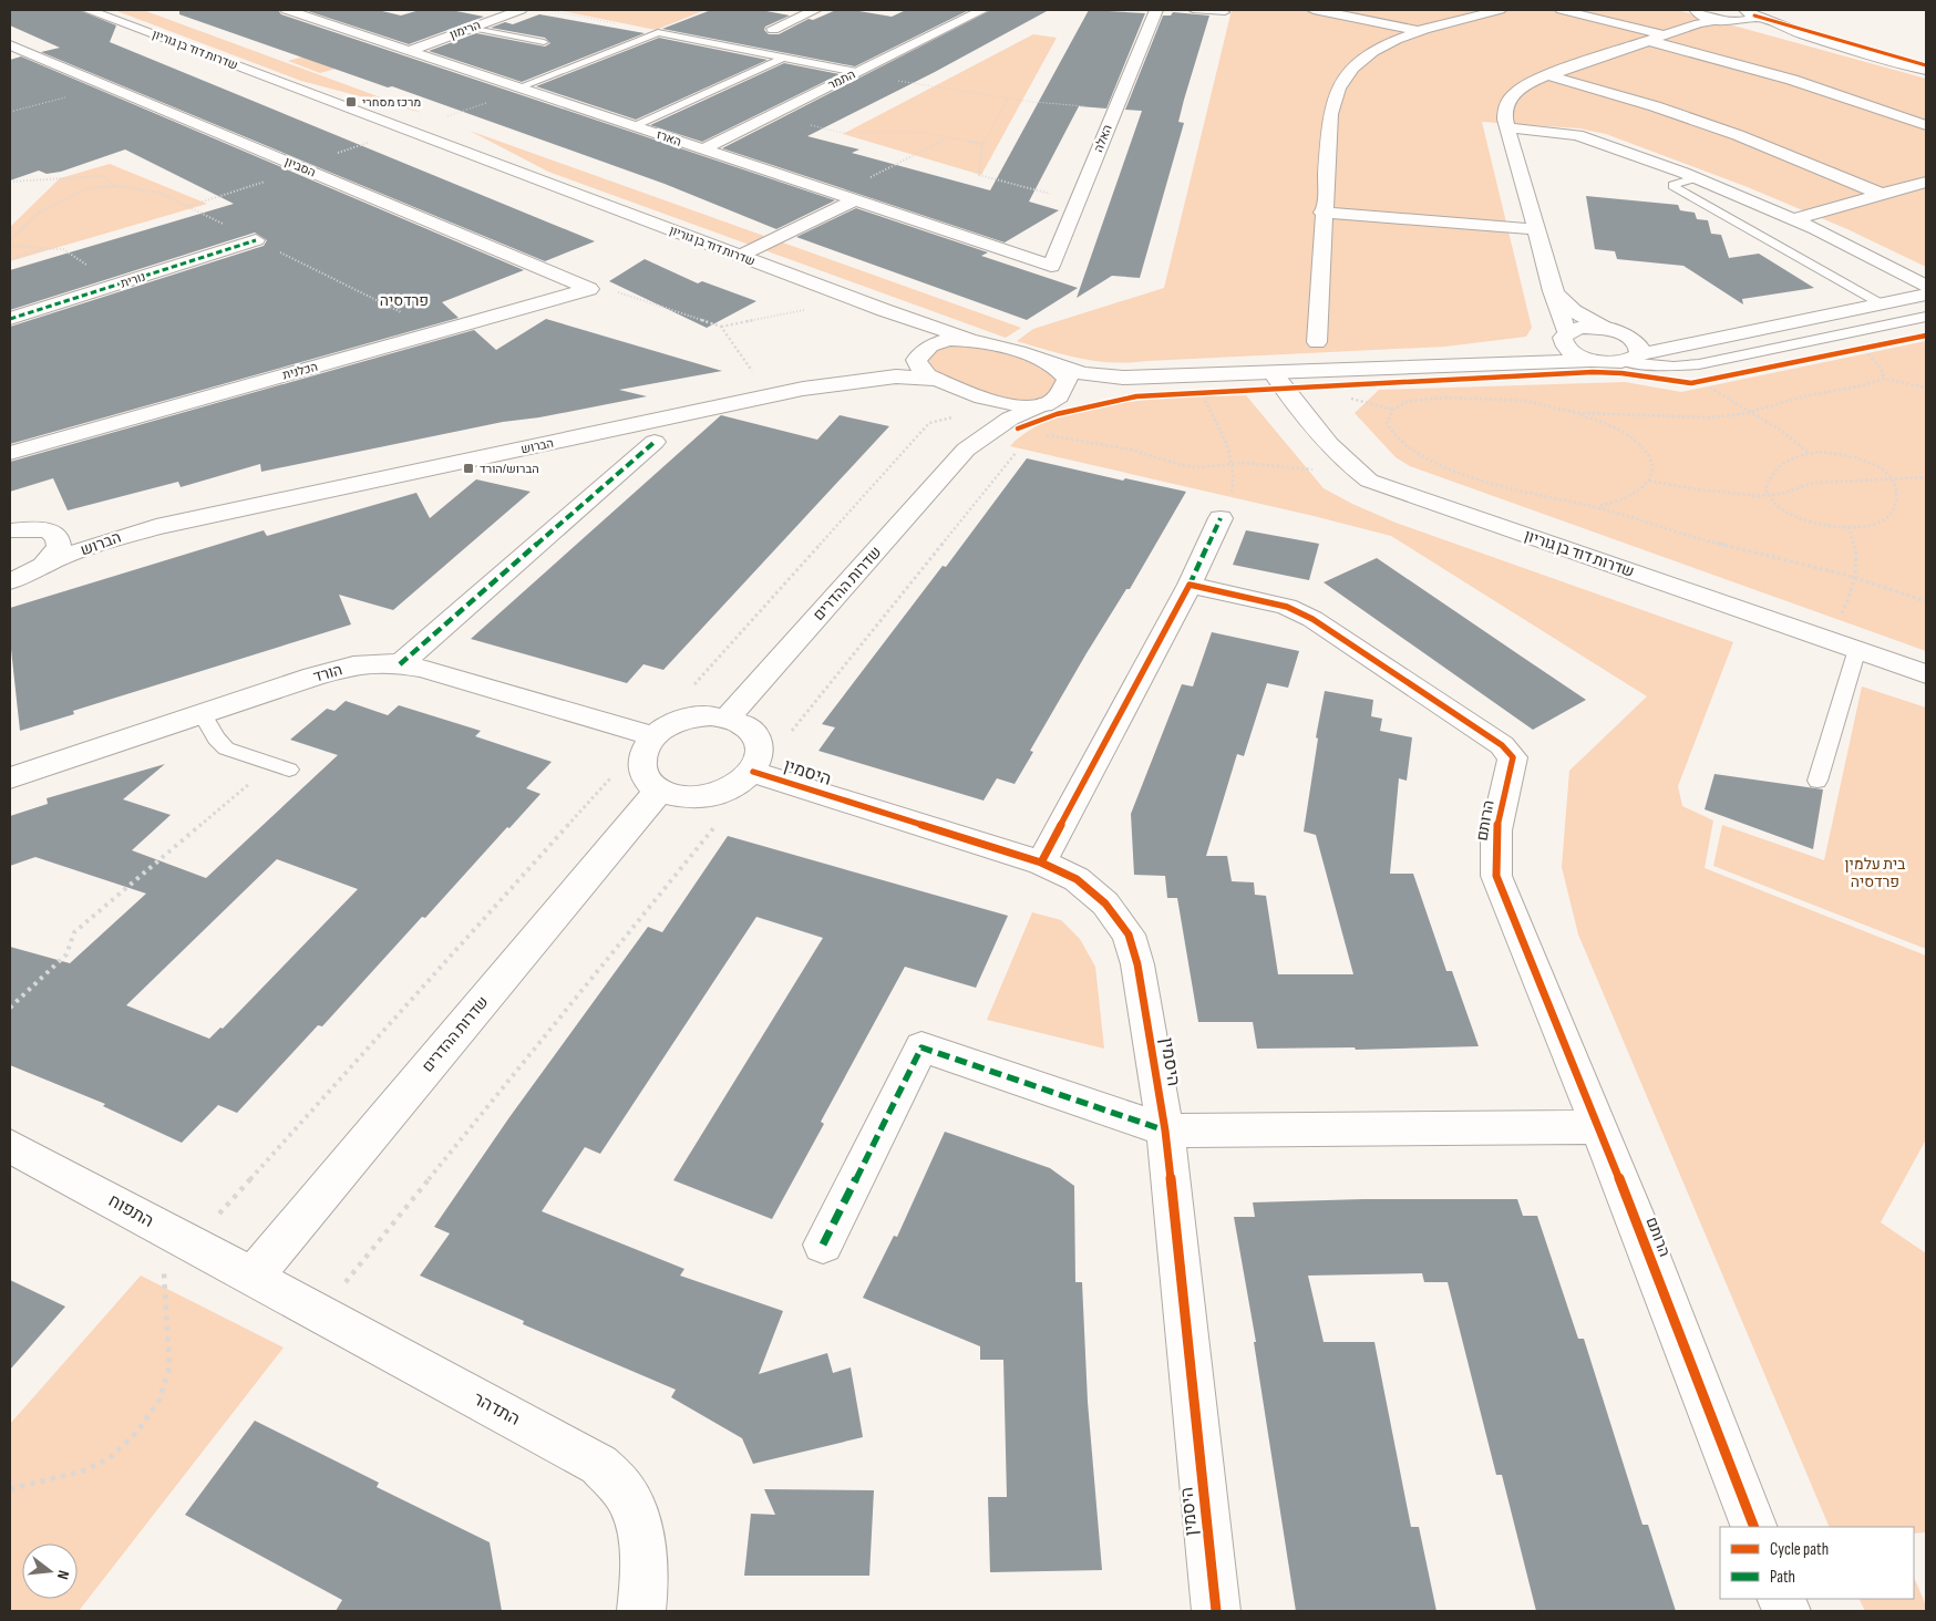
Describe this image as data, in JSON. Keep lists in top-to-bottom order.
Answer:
{
  "streets": {
    "street": [
      "הרימון",
      "שדרות דוד בן גוריון",
      "התמר",
      "הארז",
      "האלה",
      "הסביון",
      "נורית",
      "הכלנית",
      "הברוש",
      "שדרות ההדרים",
      "הורד",
      "היסמין",
      "הרותם",
      "התפוח",
      "התדהר"
    ]
  },
  "crossings": [
    ["הרימון", "הארז"],
    ["שדרות דוד בן גוריון", "הברוש"],
    ["התמר", "הארז"],
    ["הארז", "האלה"],
    ["הסביון", "הכלנית"],
    ["שדרות ההדרים", "הורד"],
    ["שדרות ההדרים", "היסמין"],
    ["שדרות ההדרים", "התפוח"],
    ["שדרות ההדרים", "התדהר"],
    ["הורד", "היסמין"],
    ["התפוח", "התדהר"]
  ],
  "districts": ["פרדסיה"],
  "parks": ["בית עלמין פרדסיה"],
  "places": {
    "transit": ["מרכז מסחרי", "הברוש/הורד"]
  },
  "legend": ["Cycle path", "Path"],
  "north": "right"
}
